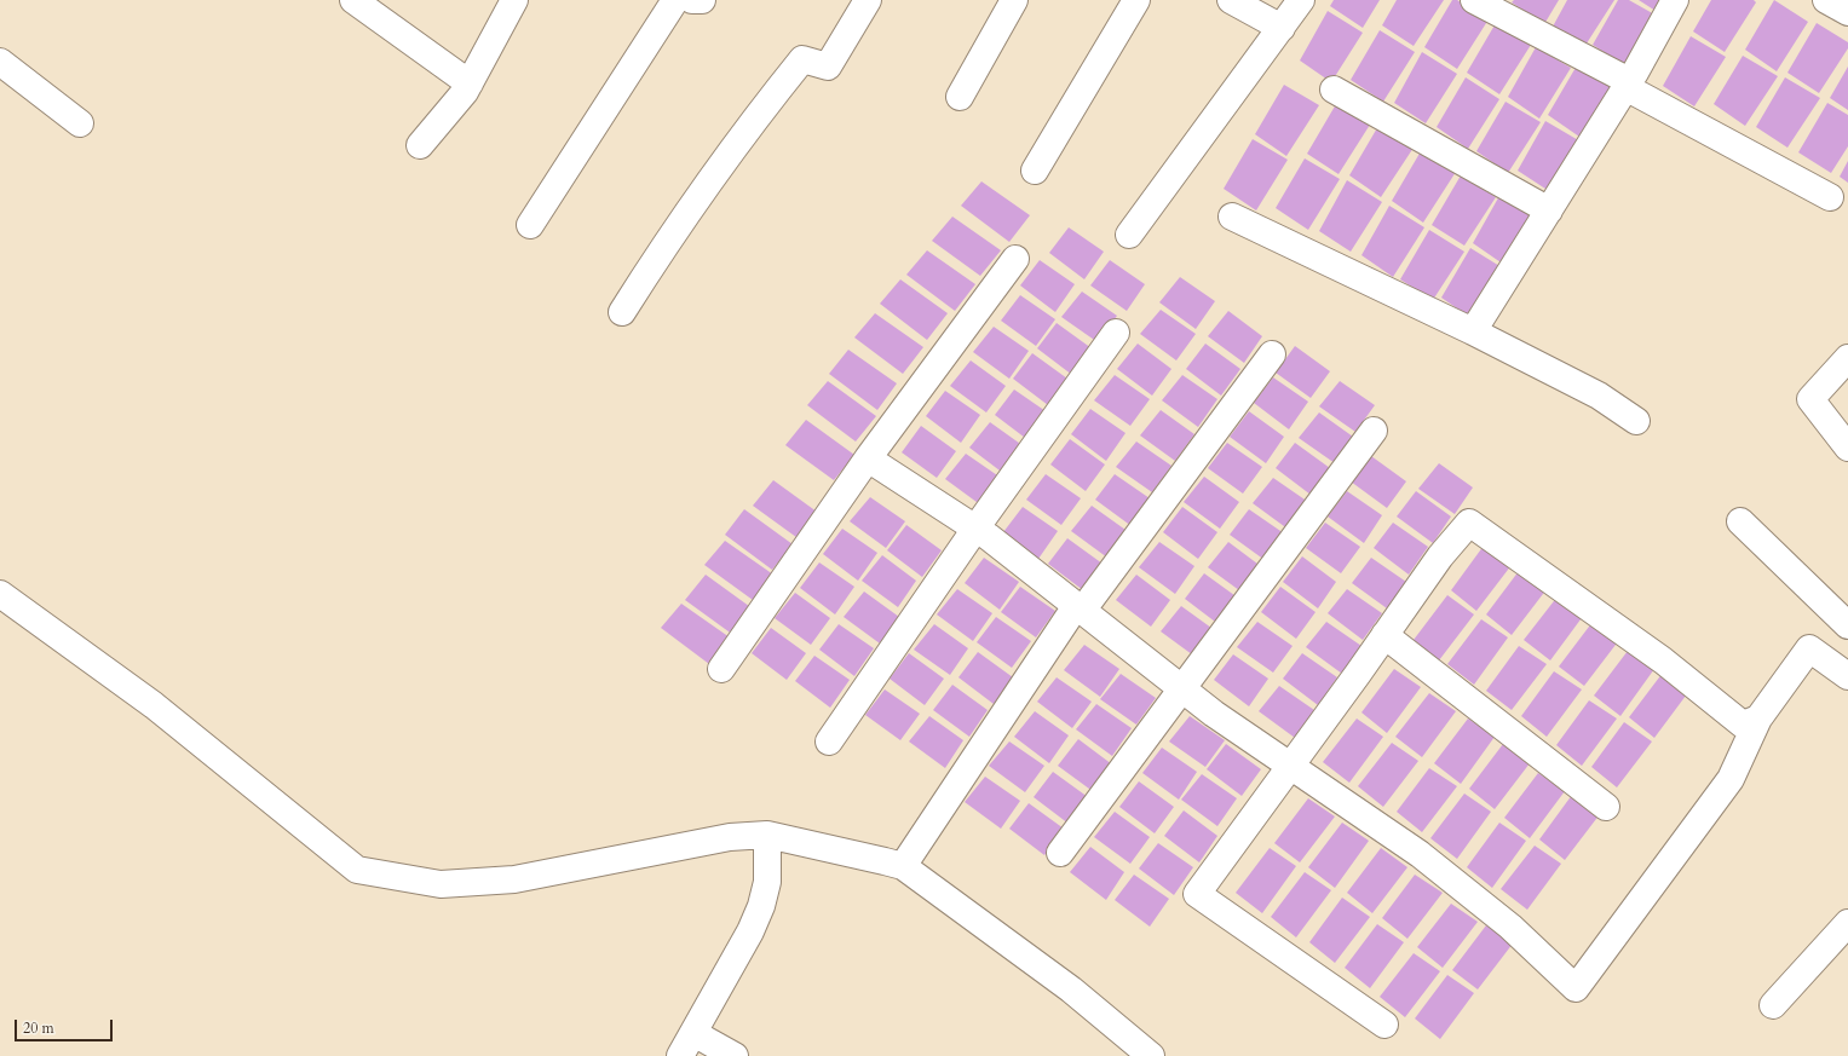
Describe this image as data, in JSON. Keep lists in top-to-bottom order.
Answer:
{
  "scale_bar": "20 m"
}
